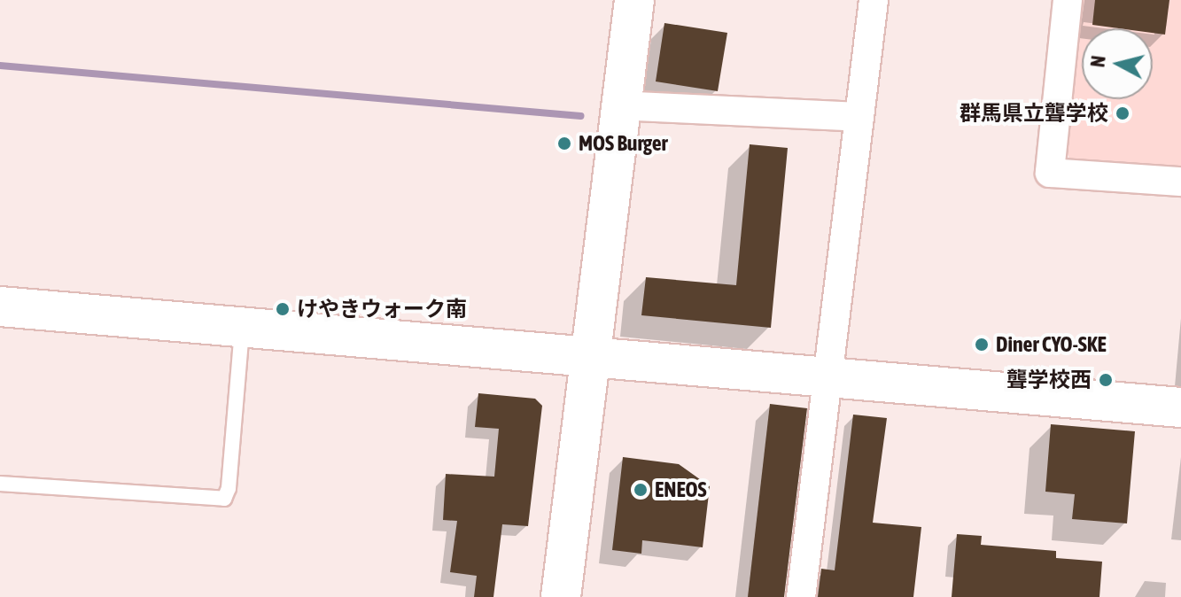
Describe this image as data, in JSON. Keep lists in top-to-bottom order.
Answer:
{
  "places": [
    "群馬県立聾学校",
    "MOS Burger",
    "けやきウォーク南",
    "Diner CYO-SKE",
    "聾学校西",
    "ENEOS"
  ],
  "north": "left"
}
